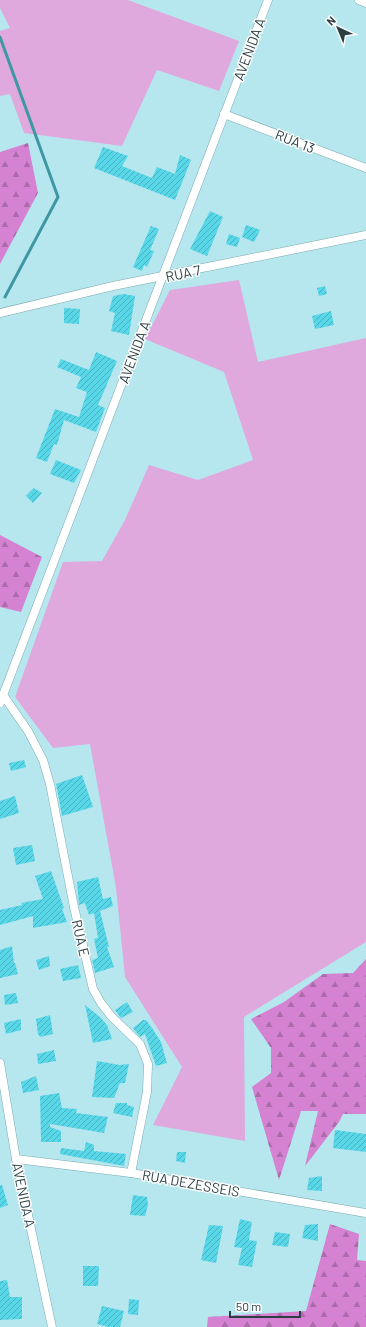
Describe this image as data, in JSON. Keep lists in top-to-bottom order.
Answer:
{
  "streets": {
    "street": [
      "AVENIDA A",
      "RUA 13",
      "RUA 7",
      "RUA E",
      "RUA DEZESSEIS"
    ]
  },
  "crossings": [
    ["AVENIDA A", "RUA 13"],
    ["AVENIDA A", "RUA 7"],
    ["AVENIDA A", "RUA E"],
    ["AVENIDA A", "RUA DEZESSEIS"],
    ["RUA E", "RUA DEZESSEIS"]
  ],
  "scale_bar": "50 m",
  "north": "top left"
}
